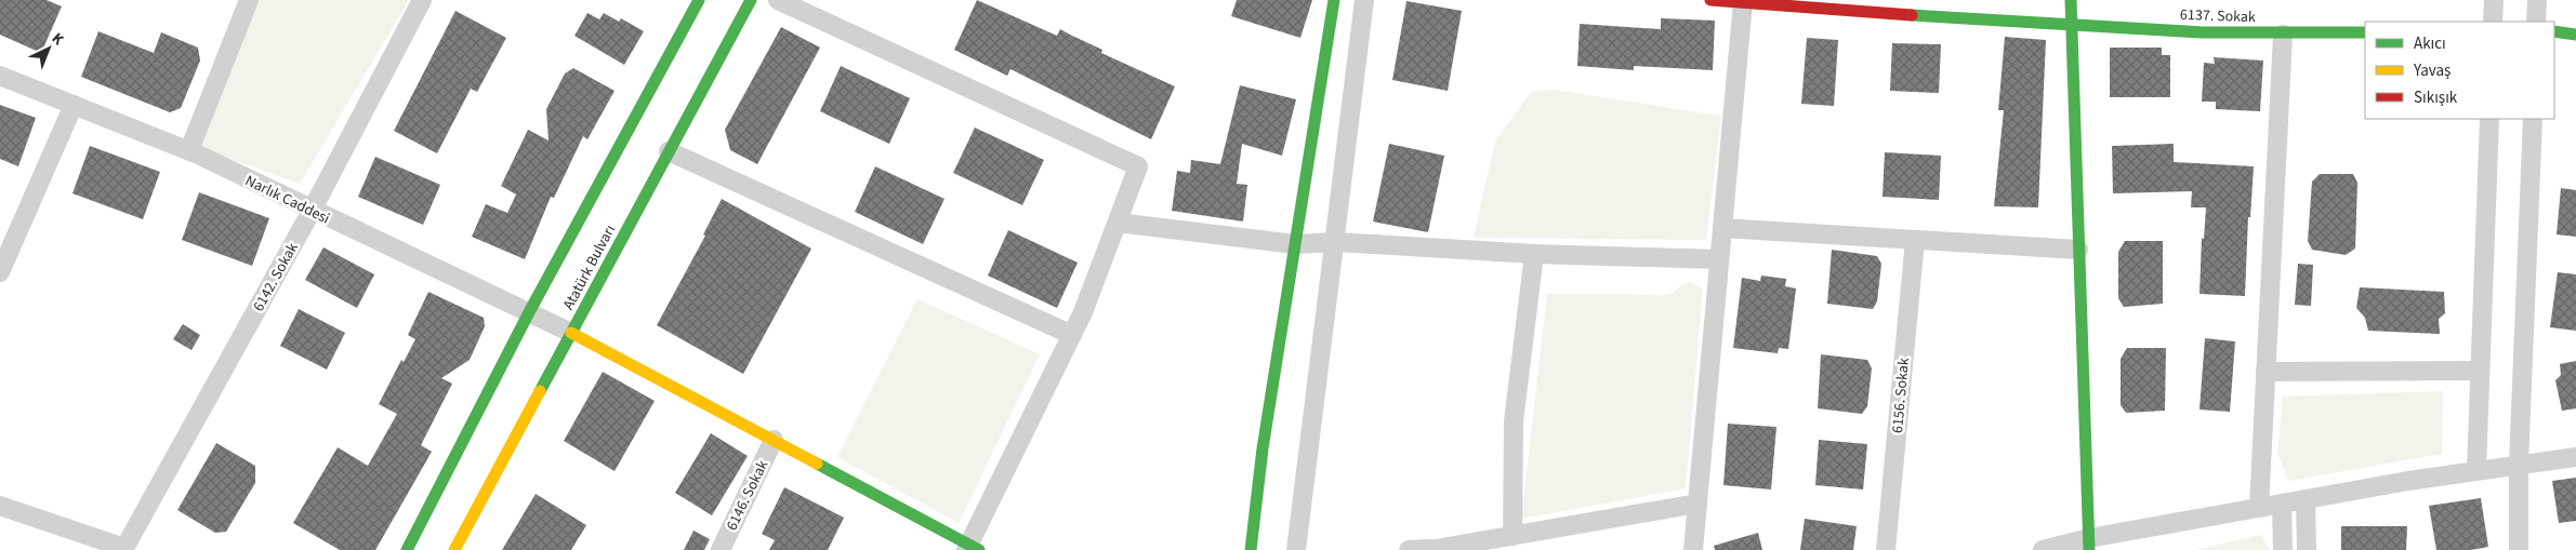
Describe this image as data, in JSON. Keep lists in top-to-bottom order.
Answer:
{
  "streets": {
    "street": [
      "6137. Sokak",
      "Narlık Caddesi",
      "Atatürk Bulvarı",
      "6142. Sokak",
      "6156. Sokak",
      "6146. Sokak"
    ]
  },
  "crossings": [
    ["Narlık Caddesi", "Atatürk Bulvarı"],
    ["Narlık Caddesi", "6142. Sokak"]
  ],
  "legend": ["Akıcı", "Yavaş", "Sıkışık"],
  "north": "top right"
}
